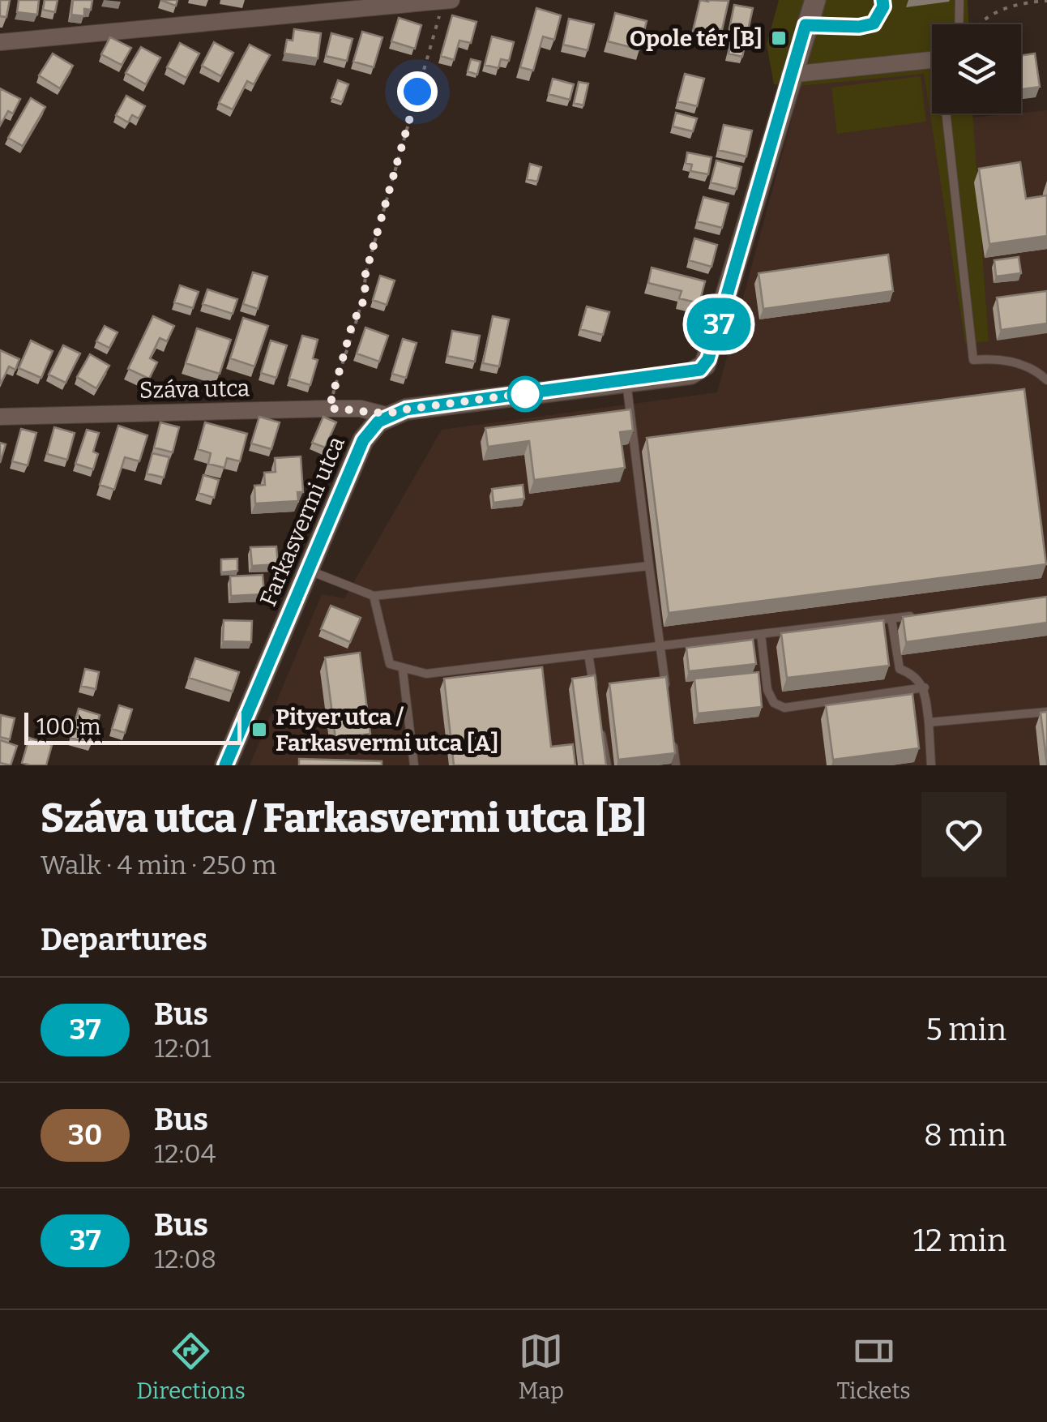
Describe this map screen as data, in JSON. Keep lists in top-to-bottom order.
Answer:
{
  "streets": {
    "street": ["Száva utca", "Farkasvermi utca"]
  },
  "crossings": [
    ["Száva utca", "Farkasvermi utca"]
  ],
  "places": {
    "transit": ["Opole tér [B]", "Pityer utca / Farkasvermi utca [A]"]
  },
  "lines": ["bus line 37"],
  "scale_bar": "100 m",
  "page": {
    "on_map": "37",
    "scale": "100 m",
    "heading": [
      ["Száva utca / Farkasvermi utca [B]", "Walk · 4 min · 250 m"],
      "Departures"
    ],
    "list": [
      {
        "mark": "37",
        "name": "Bus",
        "note": "12:01",
        "value": "5 min"
      },
      {
        "mark": "30",
        "name": "Bus",
        "note": "12:04",
        "value": "8 min"
      },
      {
        "mark": "37",
        "name": "Bus",
        "note": "12:08",
        "value": "12 min"
      }
    ],
    "tabs": ["Directions", "Map", "Tickets"]
  }
}
